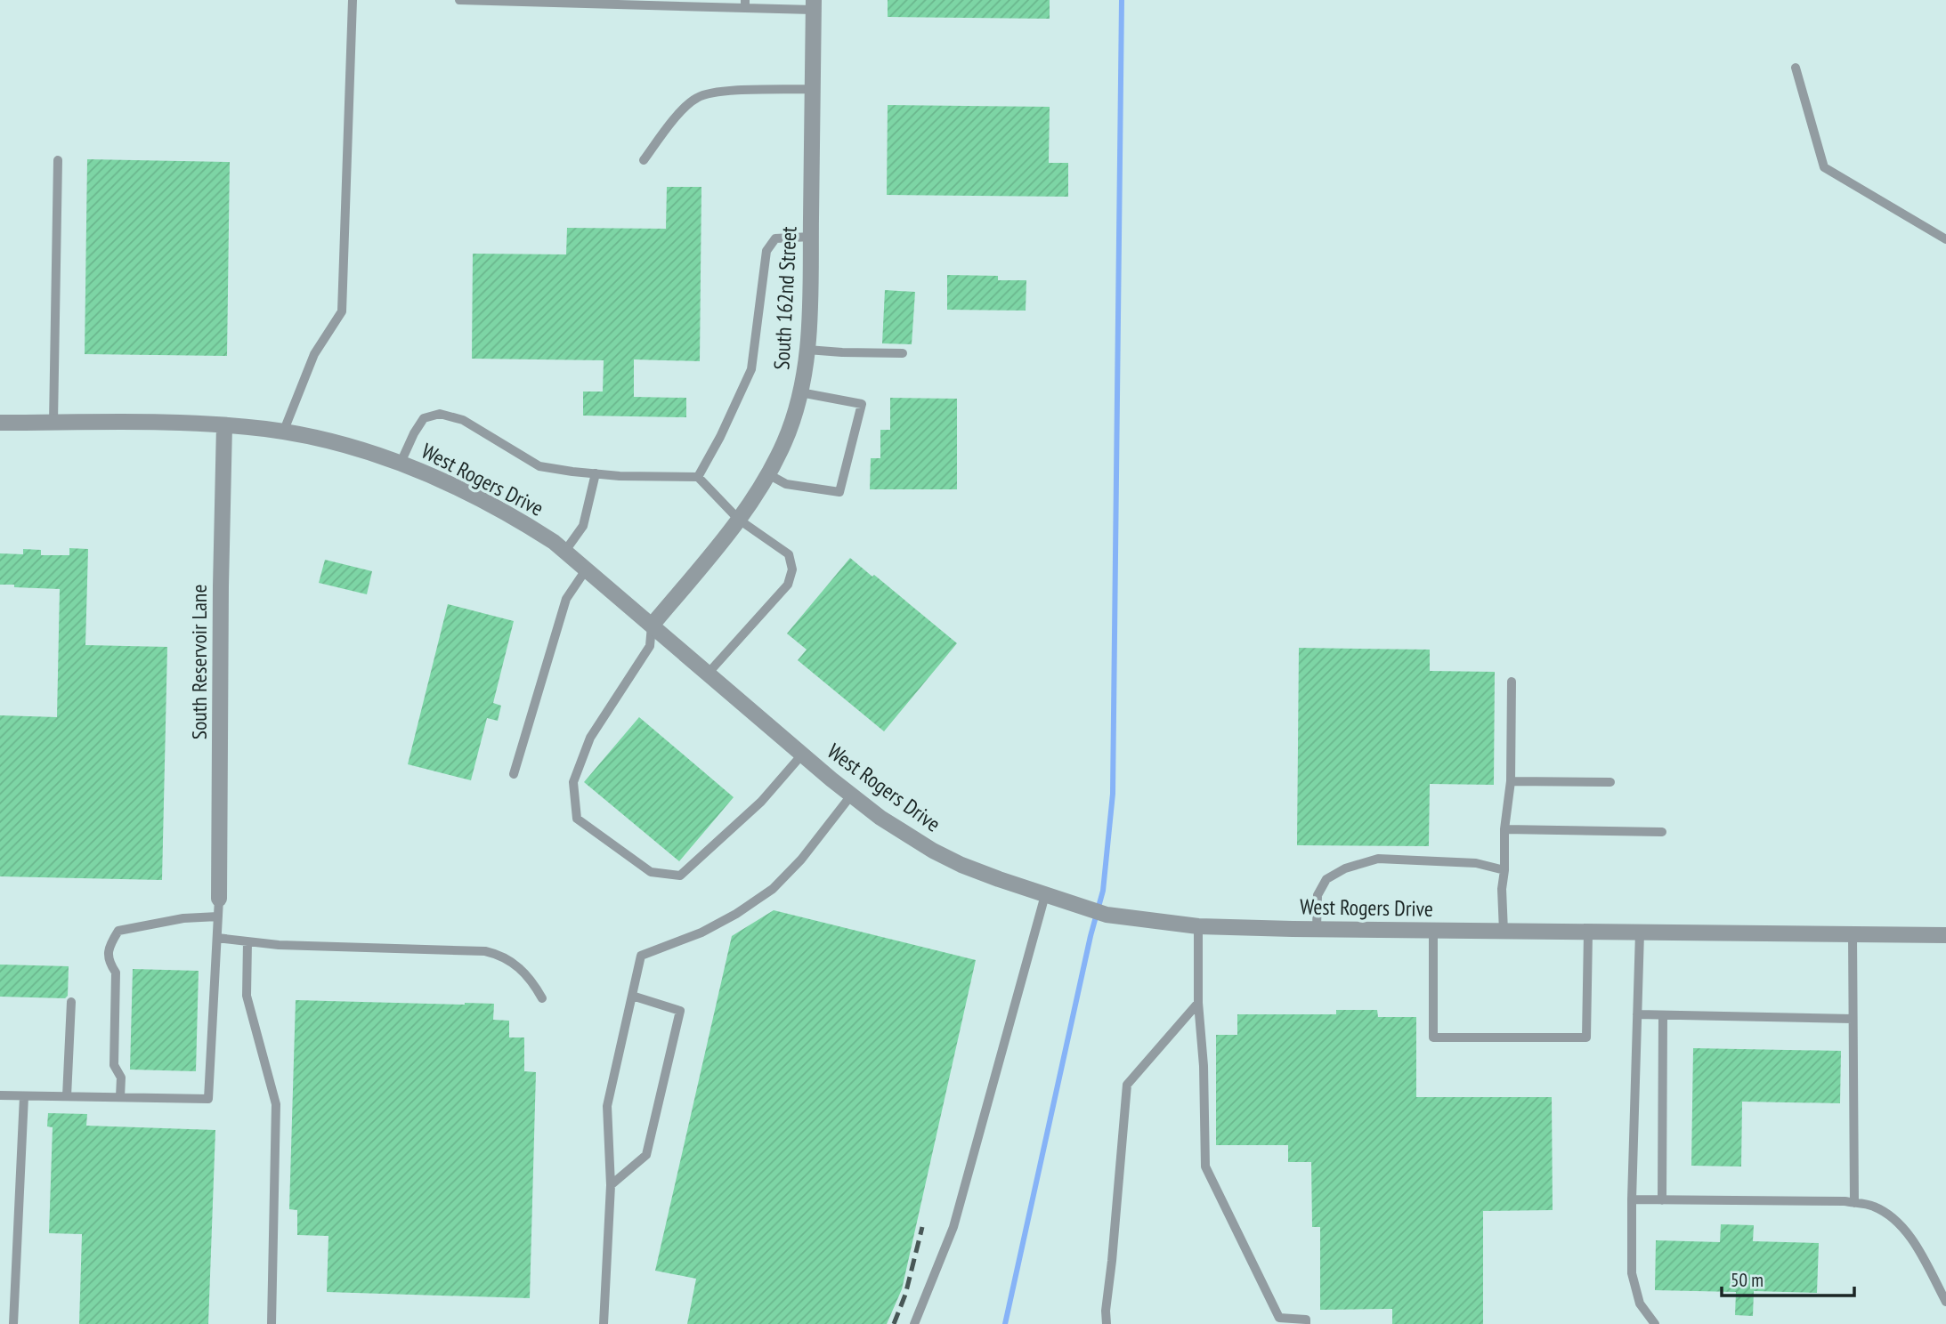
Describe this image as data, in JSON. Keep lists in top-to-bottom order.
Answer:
{
  "streets": {
    "street": ["South 162nd Street", "West Rogers Drive", "South Reservoir Lane"]
  },
  "crossings": [
    ["South 162nd Street", "West Rogers Drive"],
    ["West Rogers Drive", "South Reservoir Lane"]
  ],
  "scale_bar": "50 m"
}
